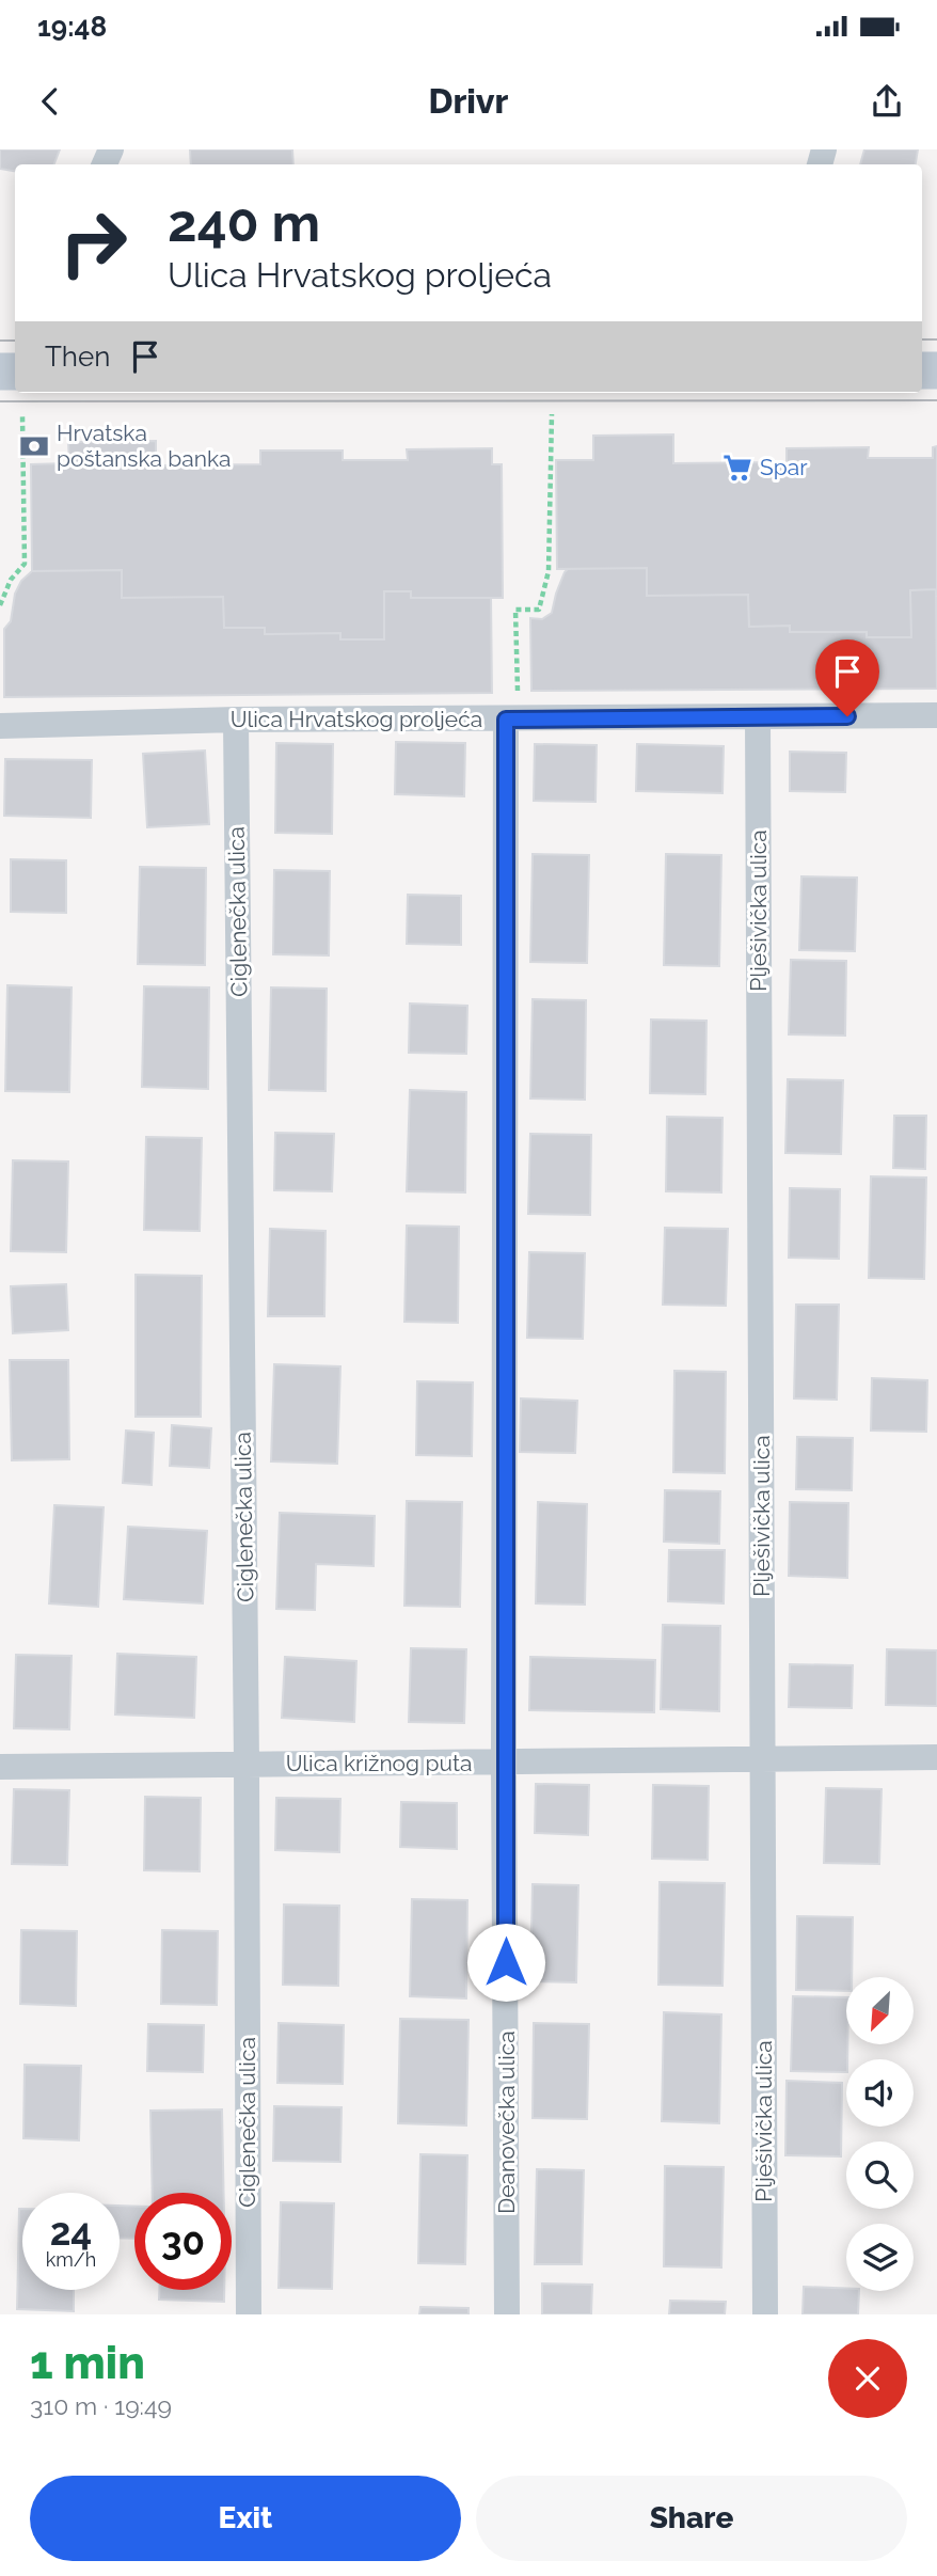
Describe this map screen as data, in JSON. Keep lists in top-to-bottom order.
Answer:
{
  "streets": {
    "street": [
      "Ulica Hrvatskog proljeća",
      "Plješivička ulica",
      "Ciglenečka ulica",
      "Ulica križnog puta",
      "Deanovečka ulica"
    ]
  },
  "crossings": [
    ["Ulica Hrvatskog proljeća", "Plješivička ulica"],
    ["Ulica Hrvatskog proljeća", "Ciglenečka ulica"],
    ["Ulica Hrvatskog proljeća", "Deanovečka ulica"],
    ["Plješivička ulica", "Ulica križnog puta"],
    ["Ciglenečka ulica", "Ulica križnog puta"],
    ["Ulica križnog puta", "Deanovečka ulica"]
  ],
  "places": {
    "bank": ["Hrvatska poštanska banka"],
    "supermarket": ["Spar"]
  },
  "north": "bottom left",
  "page": {
    "status": "19:48",
    "header": "Drivr",
    "turn": ["240 m", "Ulica Hrvatskog proljeća"],
    "then": "Then",
    "speed": "24 km/h",
    "limit": "30",
    "heading": ["1 min", "310 m · 19:49"],
    "buttons": ["Exit", "Share"]
  }
}
